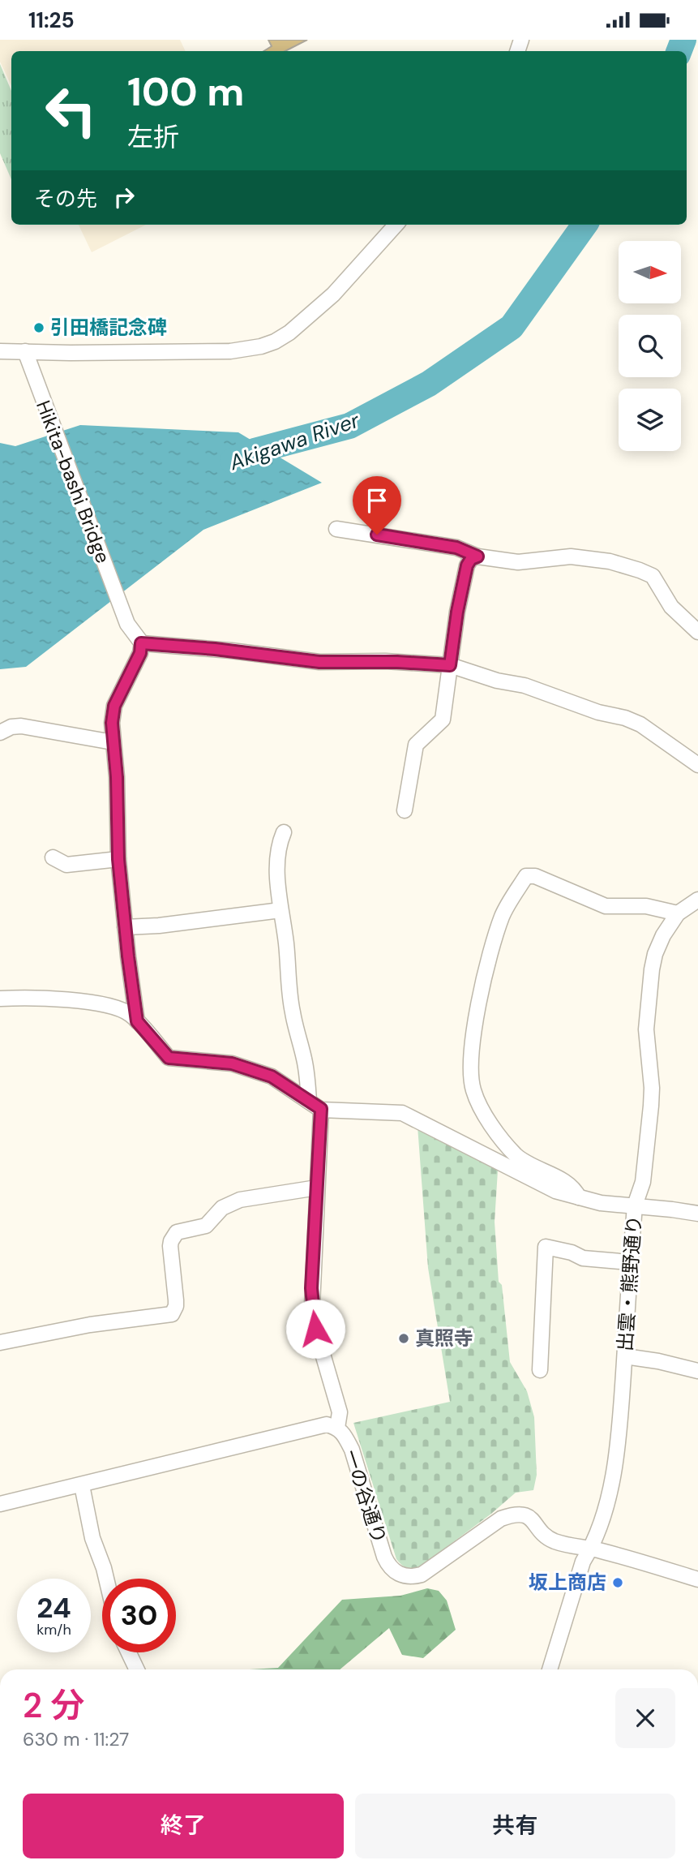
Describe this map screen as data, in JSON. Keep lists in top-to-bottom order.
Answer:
{
  "streets": {
    "street": ["Hikita-bashi Bridge", "出雲・熊野通り", "一の谷通り"]
  },
  "crossings": [
    ["出雲・熊野通り", "一の谷通り"]
  ],
  "water": ["Akigawa River"],
  "places": ["引田橋記念碑", "真照寺", "坂上商店"],
  "north": "right",
  "page": {
    "status": "11:25",
    "turn": ["100 m", "左折"],
    "then": "その先",
    "speed": "24 km/h",
    "limit": "30",
    "heading": ["2 分", "630 m · 11:27"],
    "buttons": ["終了", "共有"]
  }
}
